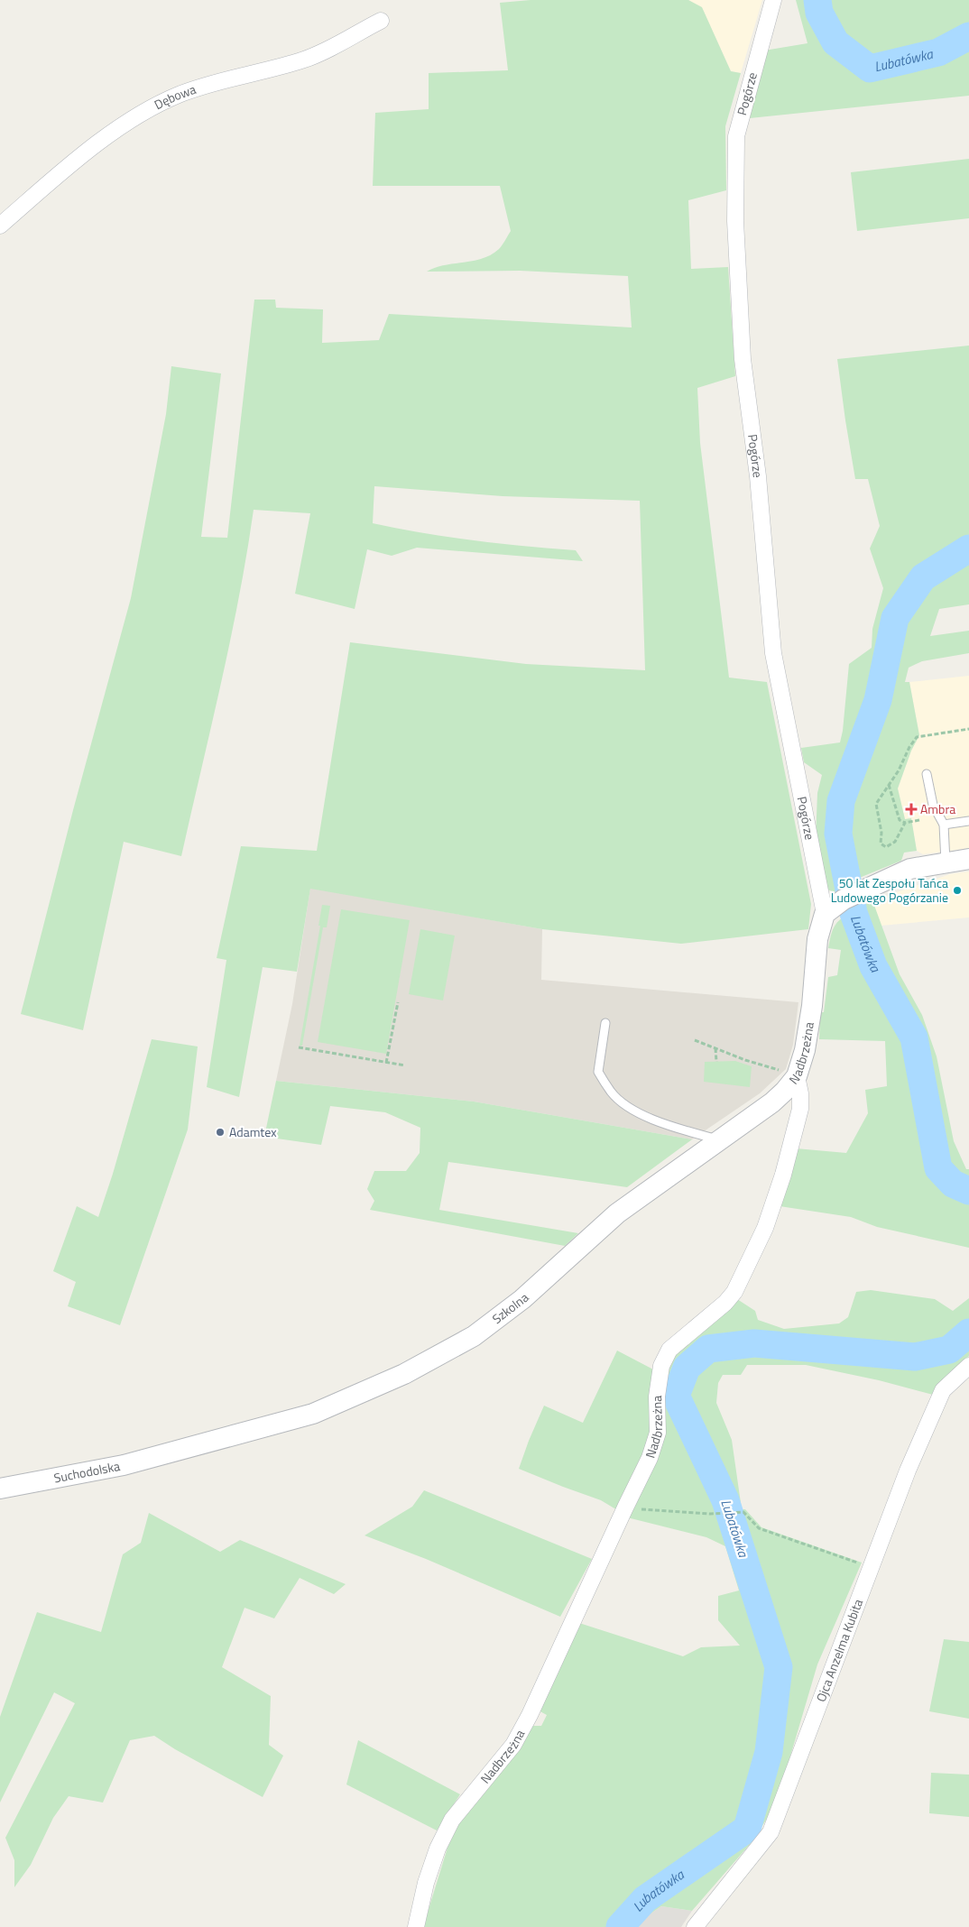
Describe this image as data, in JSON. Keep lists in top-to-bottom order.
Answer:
{
  "streets": {
    "street": [
      "Pogórze",
      "Dębowa",
      "Nadbrzeżna",
      "Szkolna",
      "Suchodolska",
      "Ojca Anzelma Kubita"
    ]
  },
  "crossings": [
    ["Pogórze", "Nadbrzeżna"],
    ["Nadbrzeżna", "Szkolna"],
    ["Szkolna", "Suchodolska"]
  ],
  "water": ["Lubatówka"],
  "places": {
    "health": ["Ambra"],
    "other": ["50 lat Zespołu Tańca Ludowego Pogórzanie", "Adamtex"]
  }
}
